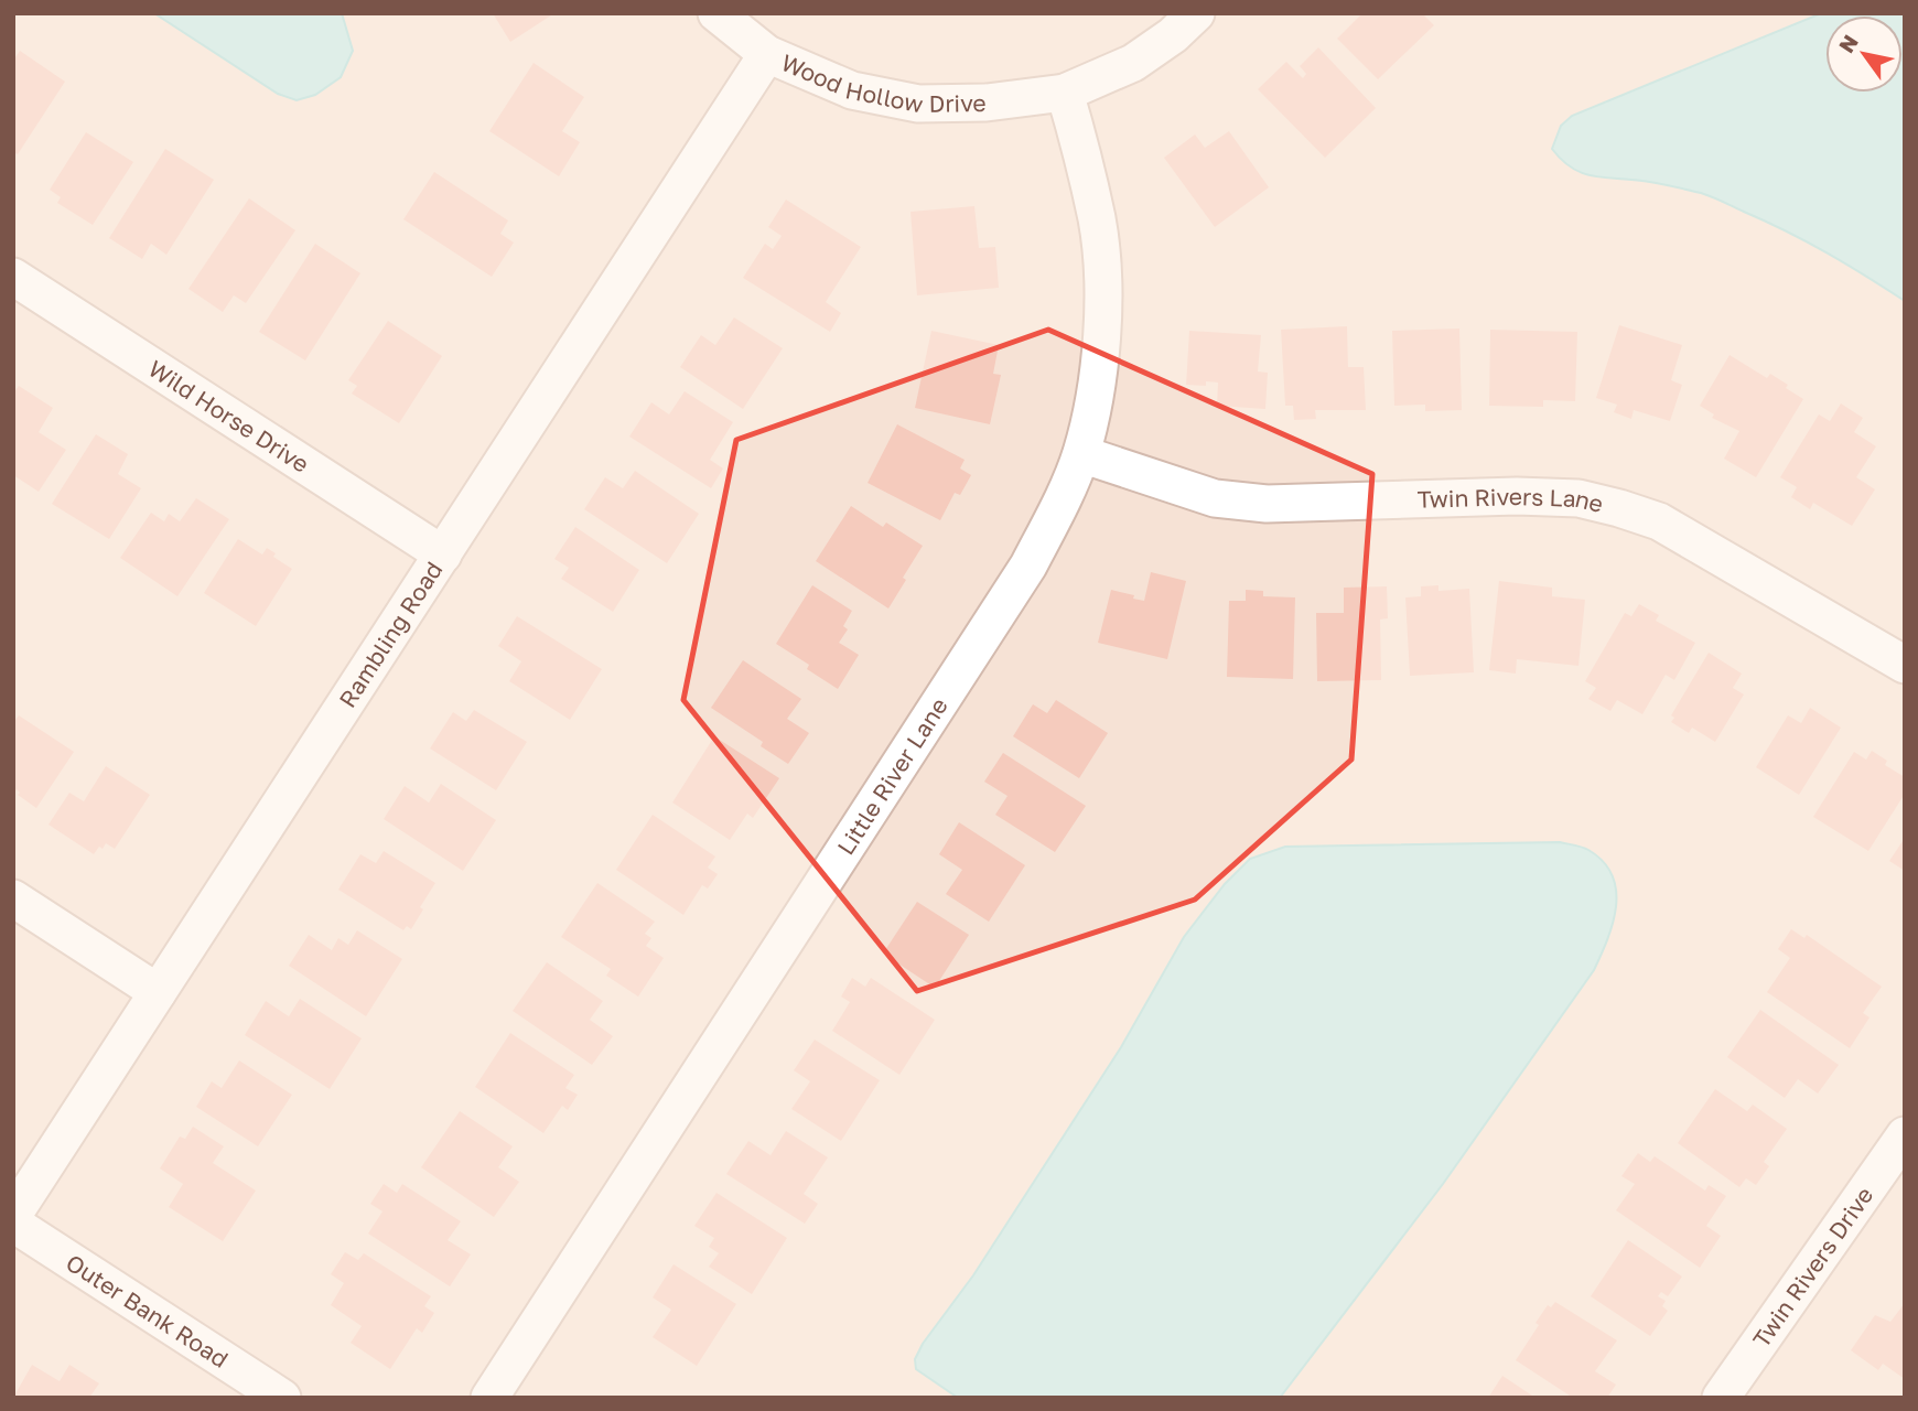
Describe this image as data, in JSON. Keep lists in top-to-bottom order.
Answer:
{
  "streets": {
    "street": [
      "Wood Hollow Drive",
      "Wild Horse Drive",
      "Twin Rivers Lane",
      "Rambling Road",
      "Little River Lane",
      "Twin Rivers Drive",
      "Outer Bank Road"
    ]
  },
  "crossings": [
    ["Wood Hollow Drive", "Rambling Road"],
    ["Wood Hollow Drive", "Little River Lane"],
    ["Wild Horse Drive", "Rambling Road"],
    ["Twin Rivers Lane", "Little River Lane"]
  ],
  "north": "top left"
}
